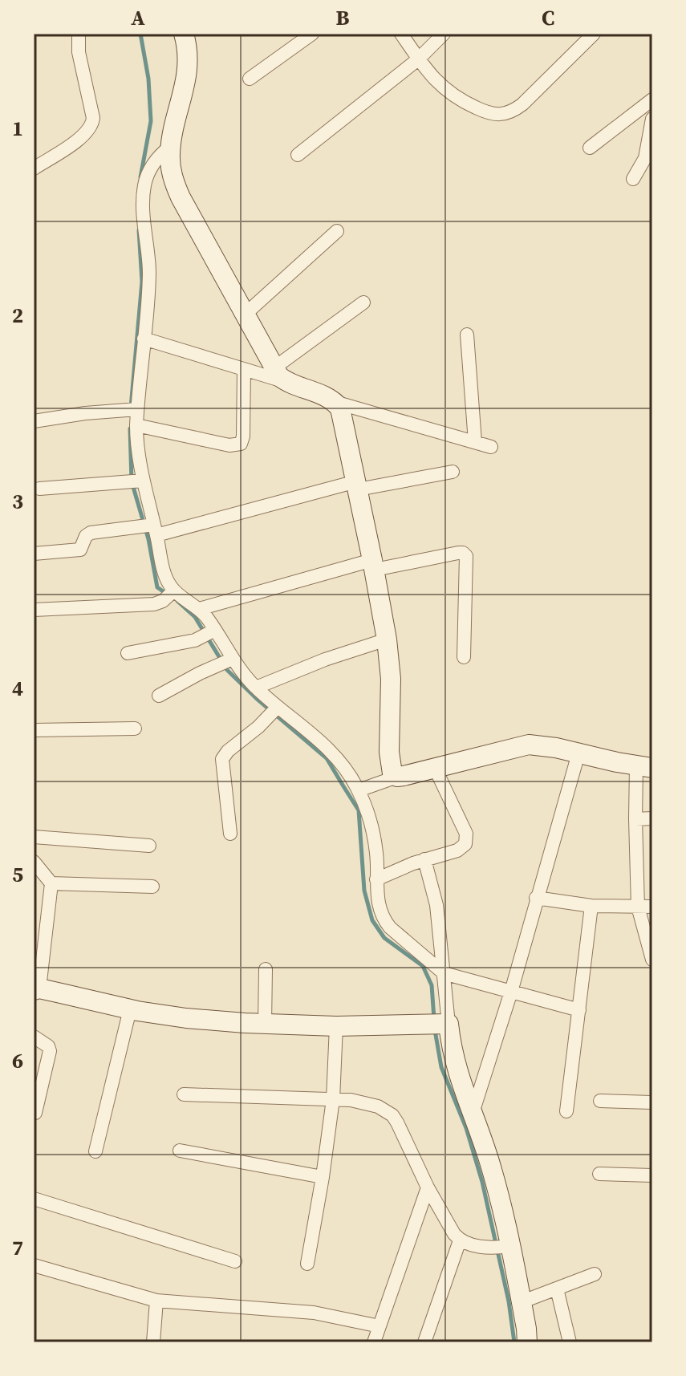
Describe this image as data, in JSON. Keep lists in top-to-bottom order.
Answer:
{
  "grid": {
    "columns": ["A", "B", "C"],
    "rows": [
      "1",
      "2",
      "3",
      "4",
      "5",
      "6",
      "7"
    ]
  }
}
